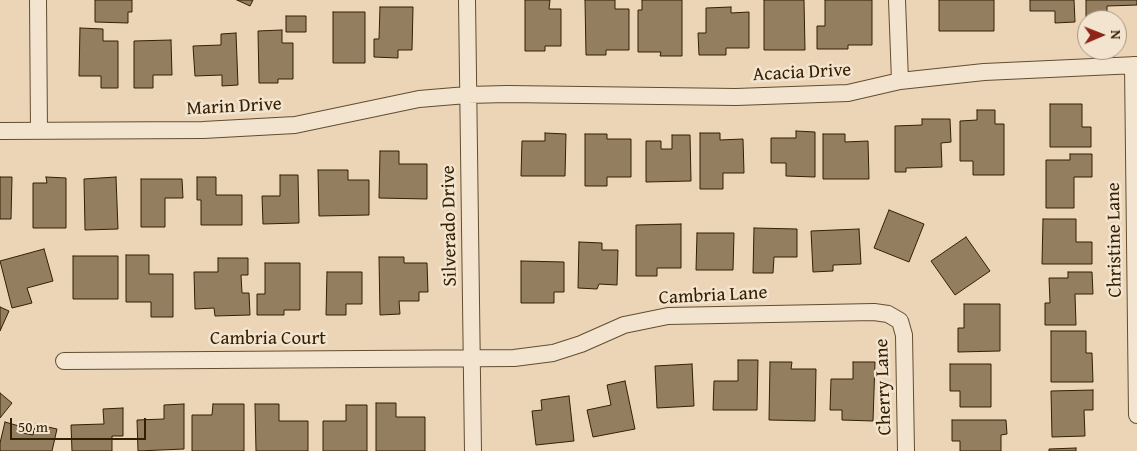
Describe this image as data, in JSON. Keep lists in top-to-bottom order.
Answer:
{
  "streets": {
    "street": [
      "Acacia Drive",
      "Marin Drive",
      "Silverado Drive",
      "Christine Lane",
      "Cambria Lane",
      "Cambria Court",
      "Cherry Lane"
    ]
  },
  "crossings": [
    ["Acacia Drive", "Marin Drive"],
    ["Acacia Drive", "Silverado Drive"],
    ["Acacia Drive", "Christine Lane"],
    ["Marin Drive", "Silverado Drive"],
    ["Silverado Drive", "Cambria Lane"],
    ["Silverado Drive", "Cambria Court"],
    ["Cambria Lane", "Cambria Court"],
    ["Cambria Lane", "Cherry Lane"]
  ],
  "scale_bar": "50 m",
  "north": "right"
}
